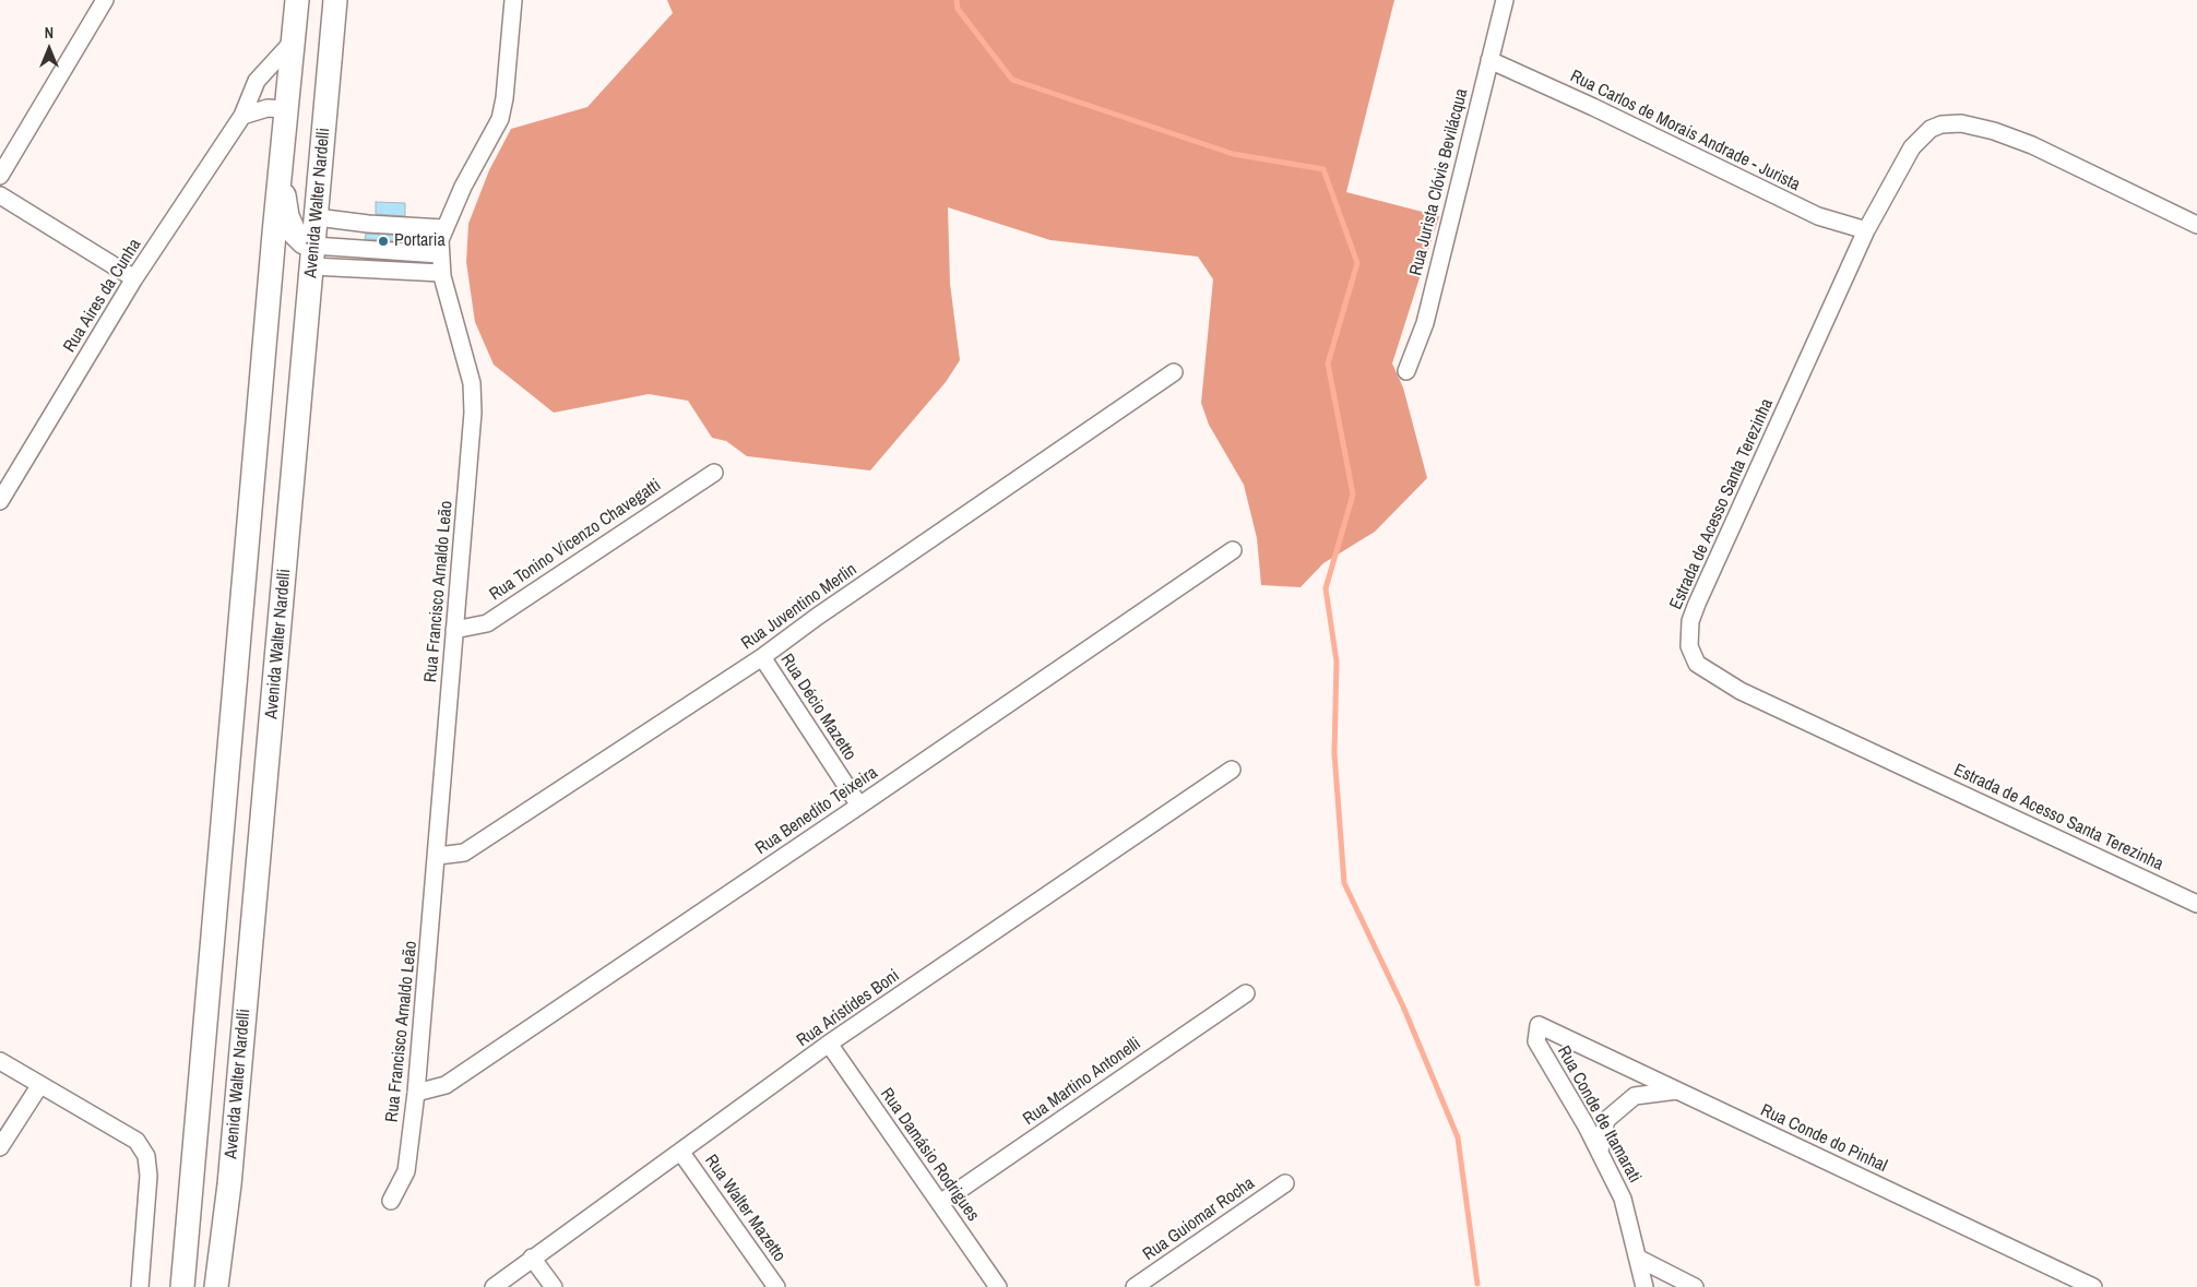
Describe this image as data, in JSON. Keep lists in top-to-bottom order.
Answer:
{
  "streets": {
    "street": [
      "Rua Carlos de Morais Andrade - Jurista",
      "Rua Jurista Clóvis Bevilácqua",
      "Avenida Walter Nardelli",
      "Rua Aires da Cunha",
      "Estrada de Acesso Santa Terezinha",
      "Rua Tonino Vicenzo Chavegatti",
      "Rua Francisco Arnaldo Leão",
      "Rua Juventino Merlin",
      "Rua Décio Mazetto",
      "Rua Benedito Teixeira",
      "Rua Aristídes Boni",
      "Rua Martino Antonelli",
      "Rua Conde de Itamarati",
      "Rua Conde do Pinhal",
      "Rua Damásio Rodrigues",
      "Rua Walter Mazetto",
      "Rua Guiomar Rocha"
    ]
  },
  "crossings": [
    ["Rua Carlos de Morais Andrade - Jurista", "Rua Jurista Clóvis Bevilácqua"],
    ["Rua Carlos de Morais Andrade - Jurista", "Estrada de Acesso Santa Terezinha"],
    ["Rua Tonino Vicenzo Chavegatti", "Rua Francisco Arnaldo Leão"],
    ["Rua Francisco Arnaldo Leão", "Rua Juventino Merlin"],
    ["Rua Francisco Arnaldo Leão", "Rua Benedito Teixeira"],
    ["Rua Juventino Merlin", "Rua Décio Mazetto"],
    ["Rua Décio Mazetto", "Rua Benedito Teixeira"],
    ["Rua Aristídes Boni", "Rua Damásio Rodrigues"],
    ["Rua Aristídes Boni", "Rua Walter Mazetto"],
    ["Rua Martino Antonelli", "Rua Damásio Rodrigues"],
    ["Rua Conde de Itamarati", "Rua Conde do Pinhal"]
  ],
  "places": ["Portaria"],
  "north": "top"
}
